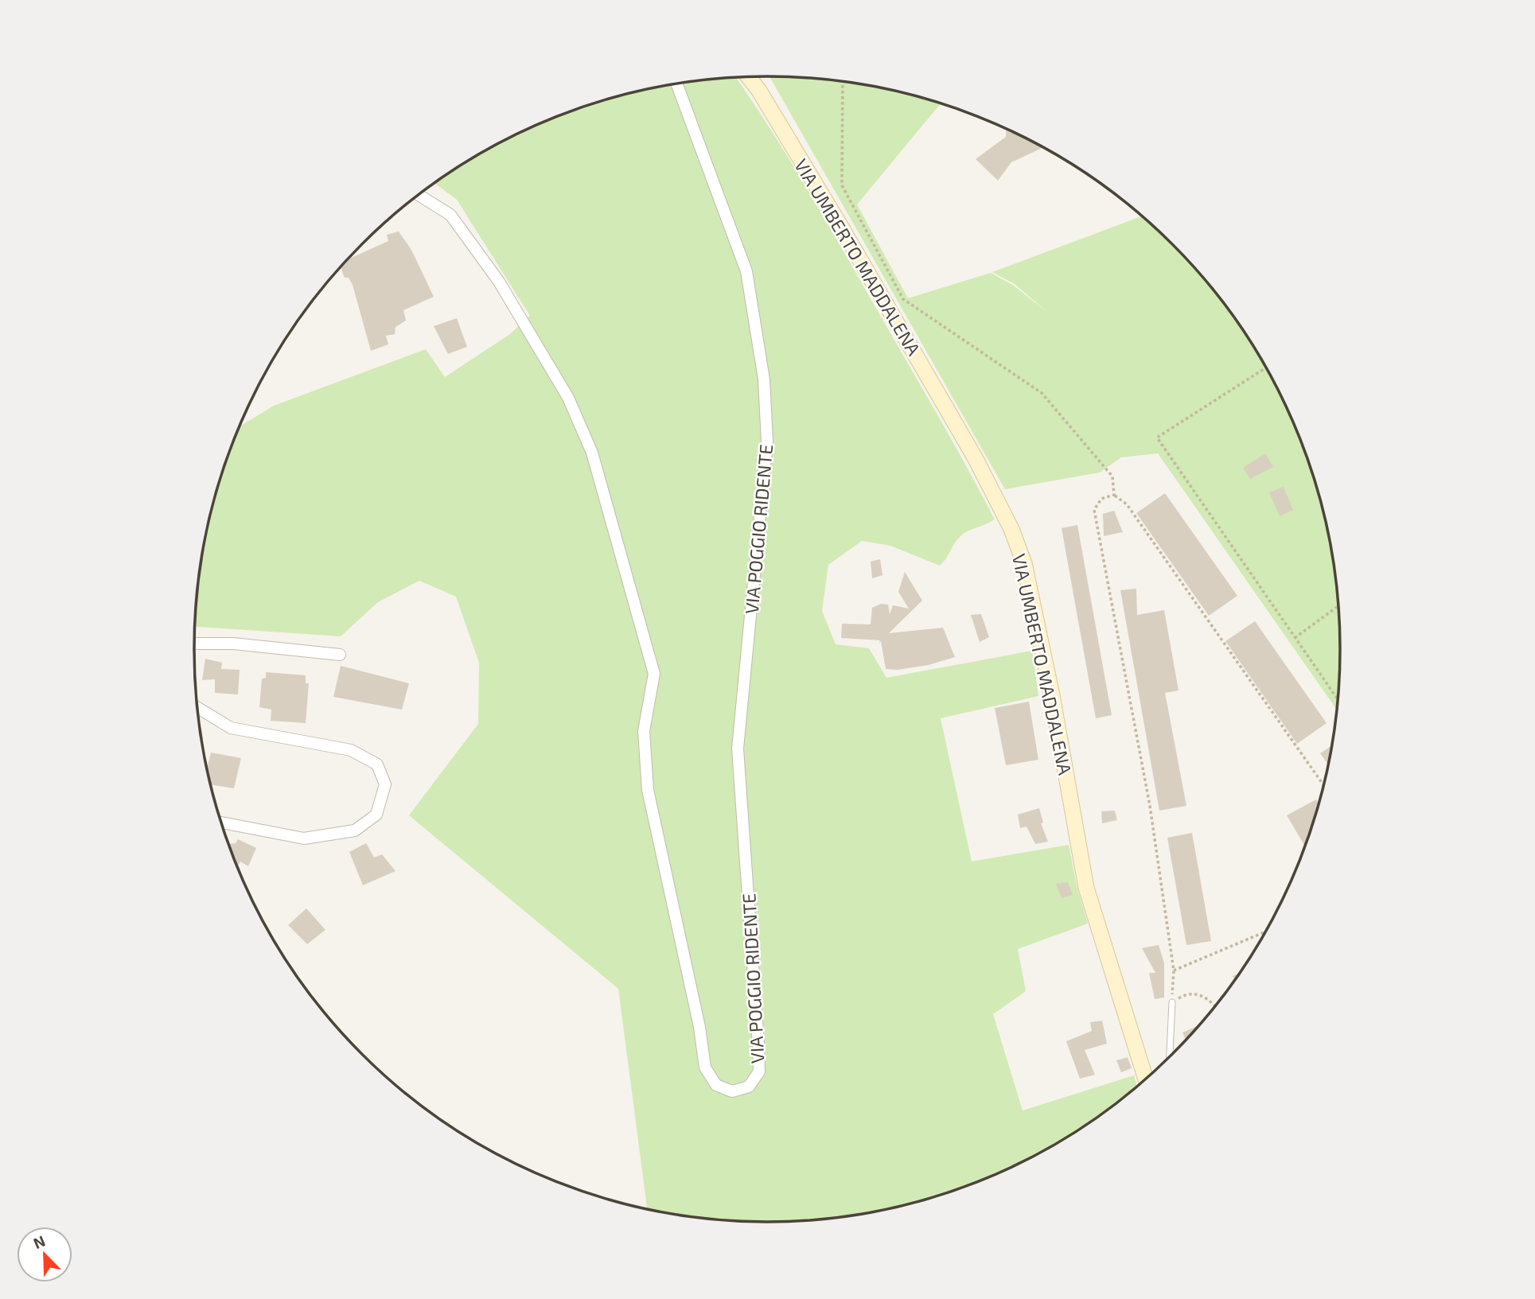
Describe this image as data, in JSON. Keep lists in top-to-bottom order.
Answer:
{
  "streets": {
    "street": ["VIA UMBERTO MADDALENA", "VIA POGGIO RIDENTE"]
  },
  "north": "top left"
}
